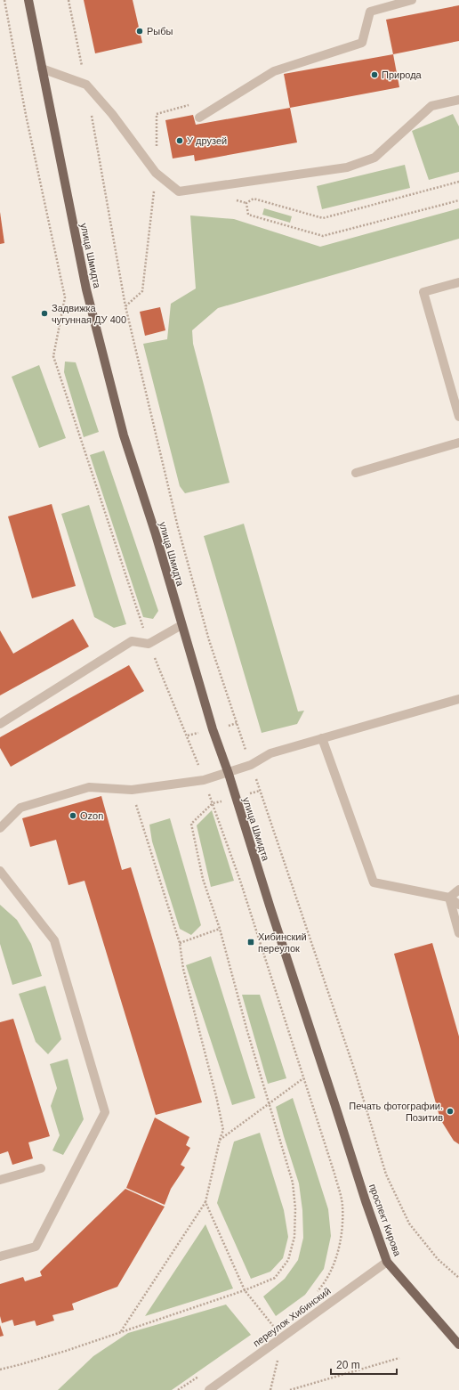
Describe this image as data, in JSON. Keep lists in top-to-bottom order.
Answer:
{
  "streets": {
    "main road": ["улица Шмидта", "проспект Кирова"],
    "street": ["переулок Хибинский"]
  },
  "crossings": [
    ["улица Шмидта", "проспект Кирова"],
    ["проспект Кирова", "переулок Хибинский"]
  ],
  "places": {
    "other": [
      "Рыбы",
      "Природа",
      "У друзей",
      "Задвижка чугунная ДУ 400",
      "Ozon",
      "Печать фотографии. Позитив"
    ],
    "transit": ["Хибинский переулок"]
  },
  "scale_bar": "20 m"
}
